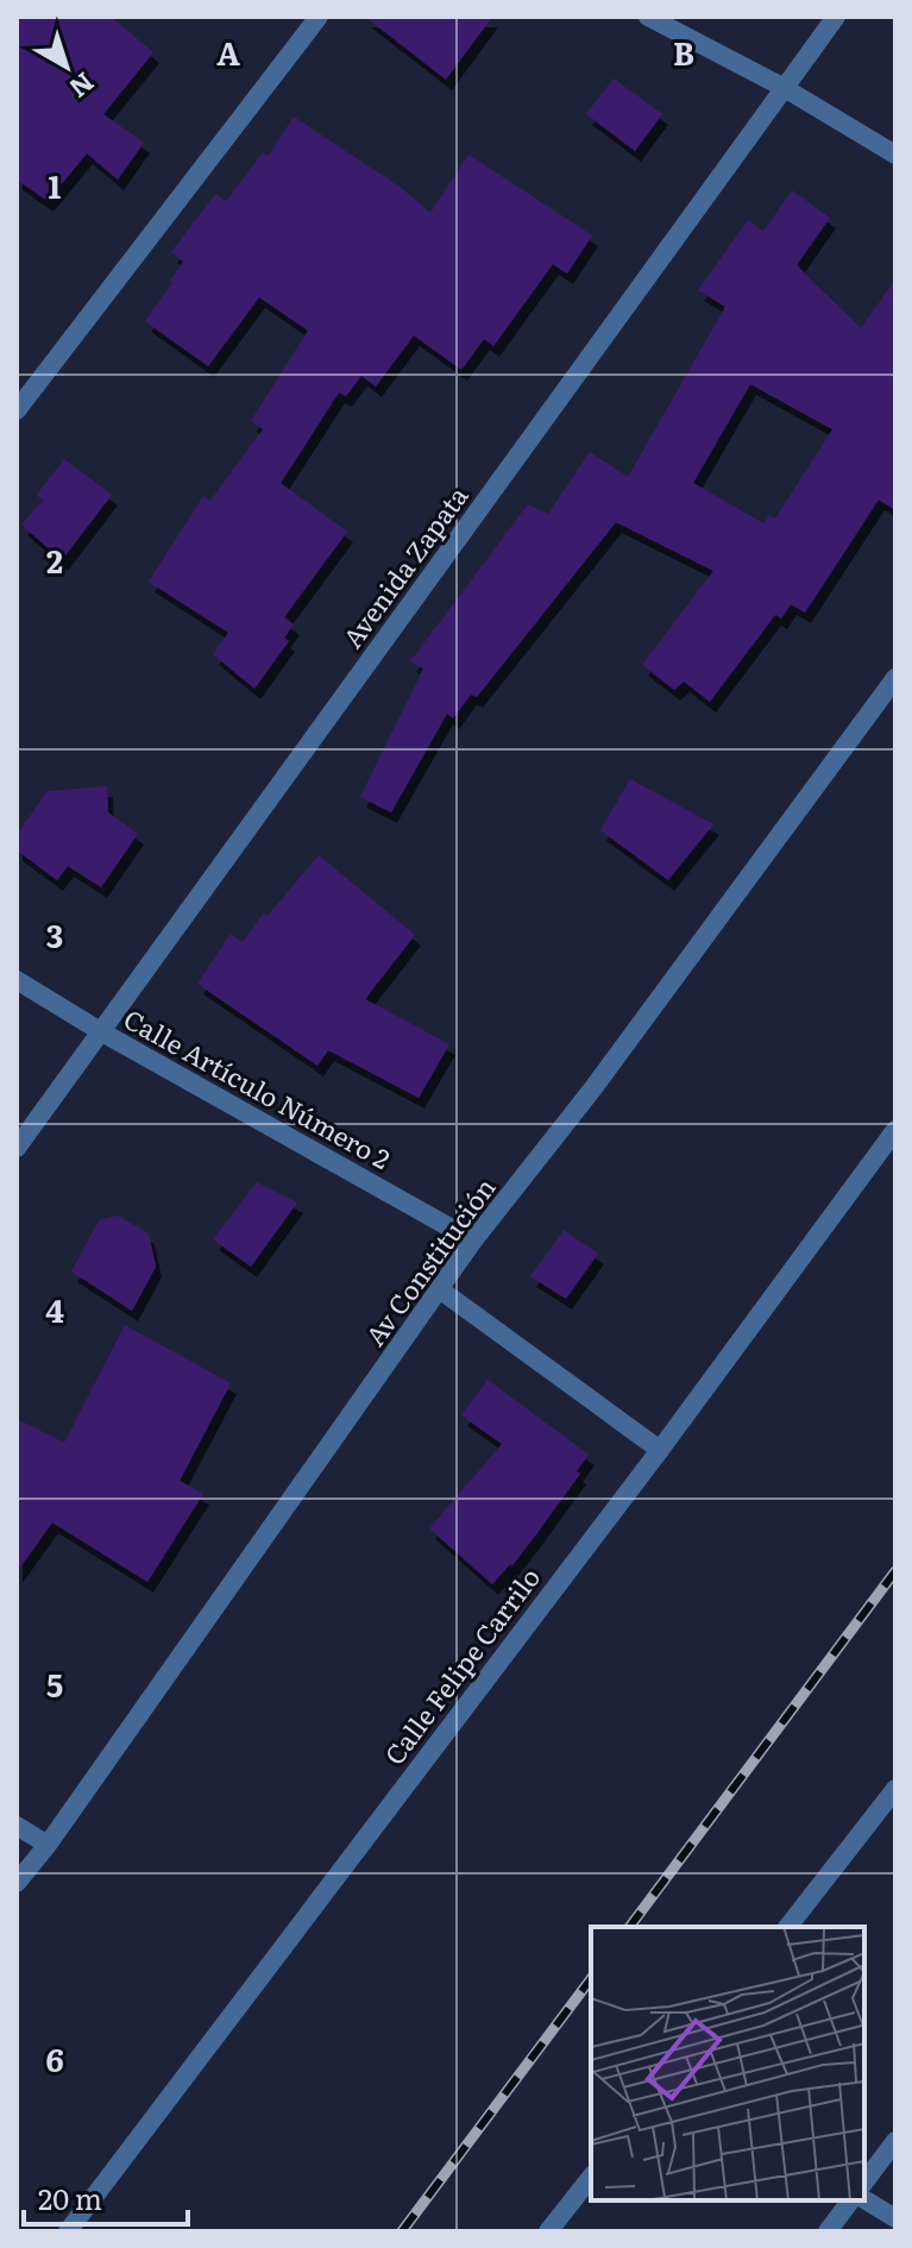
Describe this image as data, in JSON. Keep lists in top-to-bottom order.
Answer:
{
  "streets": {
    "street": [
      "Avenida Zapata",
      "Calle Artículo Número 2",
      "Av Constitución",
      "Calle Felipe Carrilo"
    ]
  },
  "crossings": [
    ["Avenida Zapata", "Calle Artículo Número 2"],
    ["Calle Artículo Número 2", "Av Constitución"]
  ],
  "scale_bar": "20 m",
  "north": "bottom right",
  "grid": {
    "columns": ["A", "B"],
    "rows": [
      "1",
      "2",
      "3",
      "4",
      "5",
      "6"
    ]
  }
}
